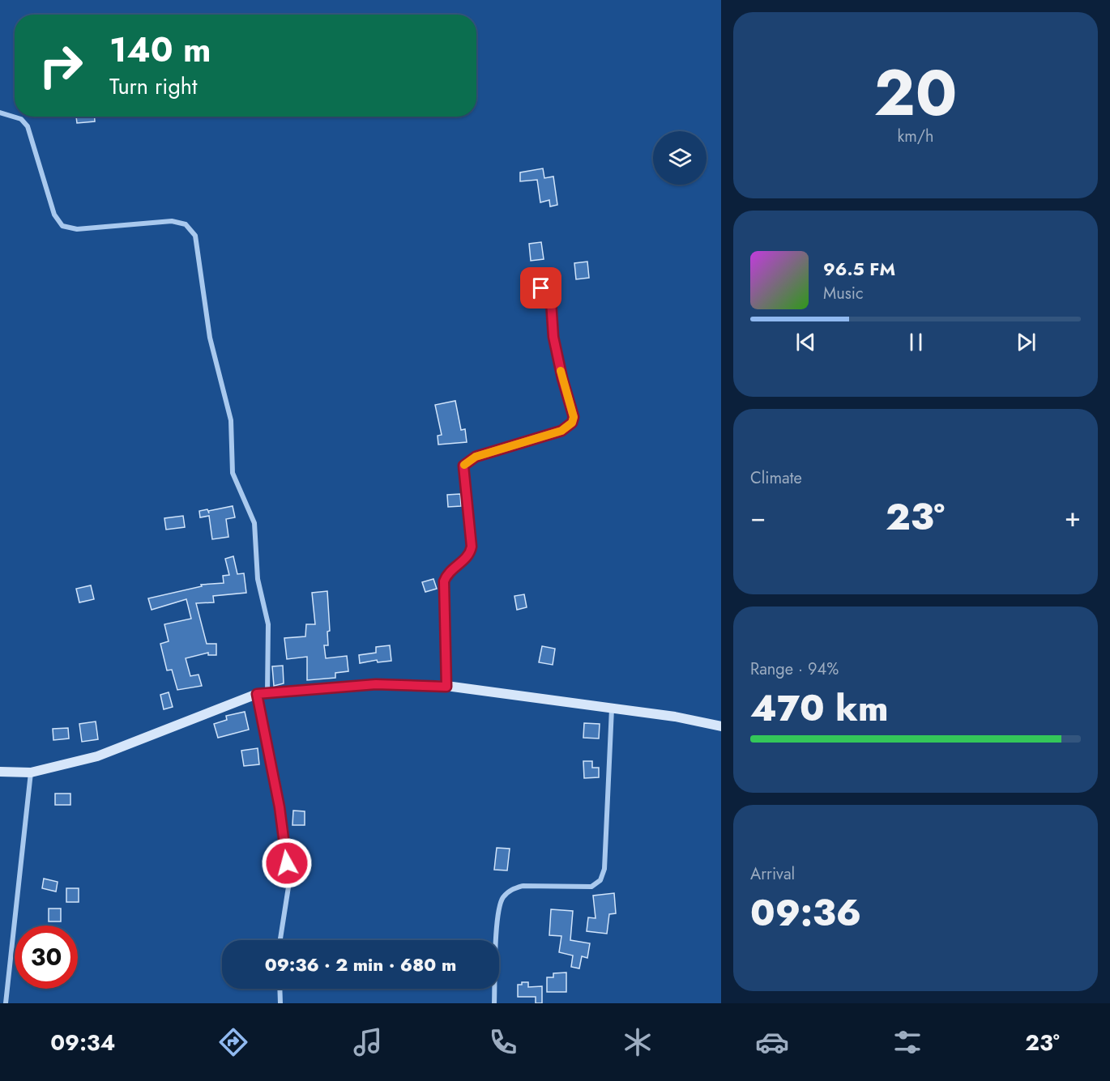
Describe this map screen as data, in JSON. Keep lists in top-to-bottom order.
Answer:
{
  "page": {
    "tile": [
      ["20", "km/h"],
      "Climate",
      ["Range · 94%", "470 km"],
      ["Arrival", "09:36"]
    ],
    "turn": ["140 m", "Turn right"],
    "song": ["96.5 FM", "Music"],
    "heat": ["−", "23°", "+"],
    "limit": "30",
    "trip": "09:36 · 2 min · 680 m",
    "tabs": ["09:34", "23°"]
  }
}
